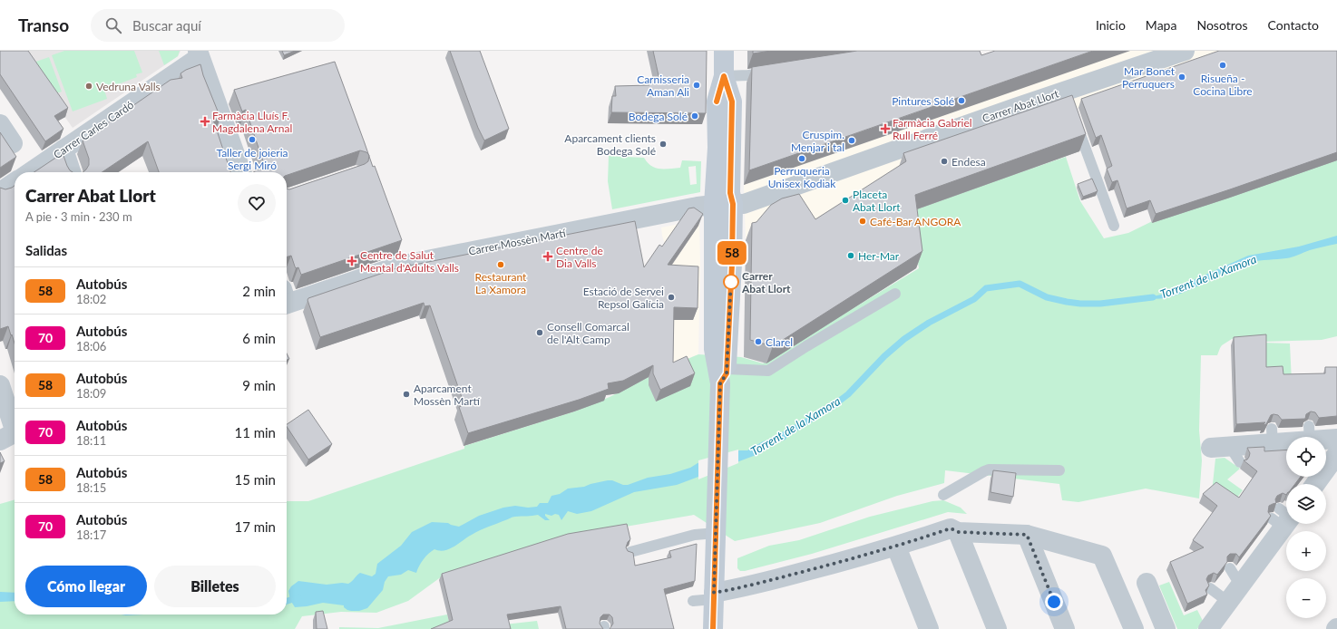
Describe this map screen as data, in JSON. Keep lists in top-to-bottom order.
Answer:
{
  "streets": {
    "street": ["Carrer Abat Llort", "Carrer Carles Cardó", "Carrer Mossèn Martí"]
  },
  "crossings": [
    ["Carrer Abat Llort", "Carrer Mossèn Martí"]
  ],
  "water": ["Torrent de la Xamora"],
  "places": {
    "other": [
      "Risueña - Cocina Libre",
      "Mar Bonet Perruquers",
      "Carnisseria Aman Ali",
      "Vedruna Valls",
      "Pintures Solé",
      "Bodega Solé",
      "Taller de joieria Sergi Miró",
      "Cruspim. Menjar i tal",
      "Aparcament clients Bodega Solé",
      "Perruqueria Unisex Kodiak",
      "Endesa",
      "Placeta Abat Llort",
      "Café-Bar ANGORA",
      "Her-Mar",
      "Restaurant La Xamora",
      "Carrer Abat Llort",
      "Estació de Servei Repsol Galícia",
      "Consell Comarcal de l'Alt Camp",
      "Clarel",
      "Aparcament Mossèn Martí"
    ],
    "health": [
      "Farmàcia Lluís F. Magdalena Arnal",
      "Farmàcia Gabriel Rull Ferré",
      "Centre de Dia Valls",
      "Centre de Salut Mental d'Adults Valls"
    ]
  },
  "lines": ["bus line 58"],
  "page": {
    "header": "Transo",
    "search": "Buscar aquí",
    "nav": [
      "Inicio",
      "Mapa",
      "Nosotros",
      "Contacto"
    ],
    "on_map": "58",
    "heading": [
      ["Carrer Abat Llort", "A pie · 3 min · 230 m"],
      "Salidas"
    ],
    "list": [
      {
        "mark": "58",
        "name": "Autobús",
        "note": "18:02",
        "value": "2 min"
      },
      {
        "mark": "70",
        "name": "Autobús",
        "note": "18:06",
        "value": "6 min"
      },
      {
        "mark": "58",
        "name": "Autobús",
        "note": "18:09",
        "value": "9 min"
      },
      {
        "mark": "70",
        "name": "Autobús",
        "note": "18:11",
        "value": "11 min"
      },
      {
        "mark": "58",
        "name": "Autobús",
        "note": "18:15",
        "value": "15 min"
      },
      {
        "mark": "70",
        "name": "Autobús",
        "note": "18:17",
        "value": "17 min"
      }
    ],
    "map_buttons": ["+", "−"],
    "buttons": ["Cómo llegar", "Billetes"]
  }
}
